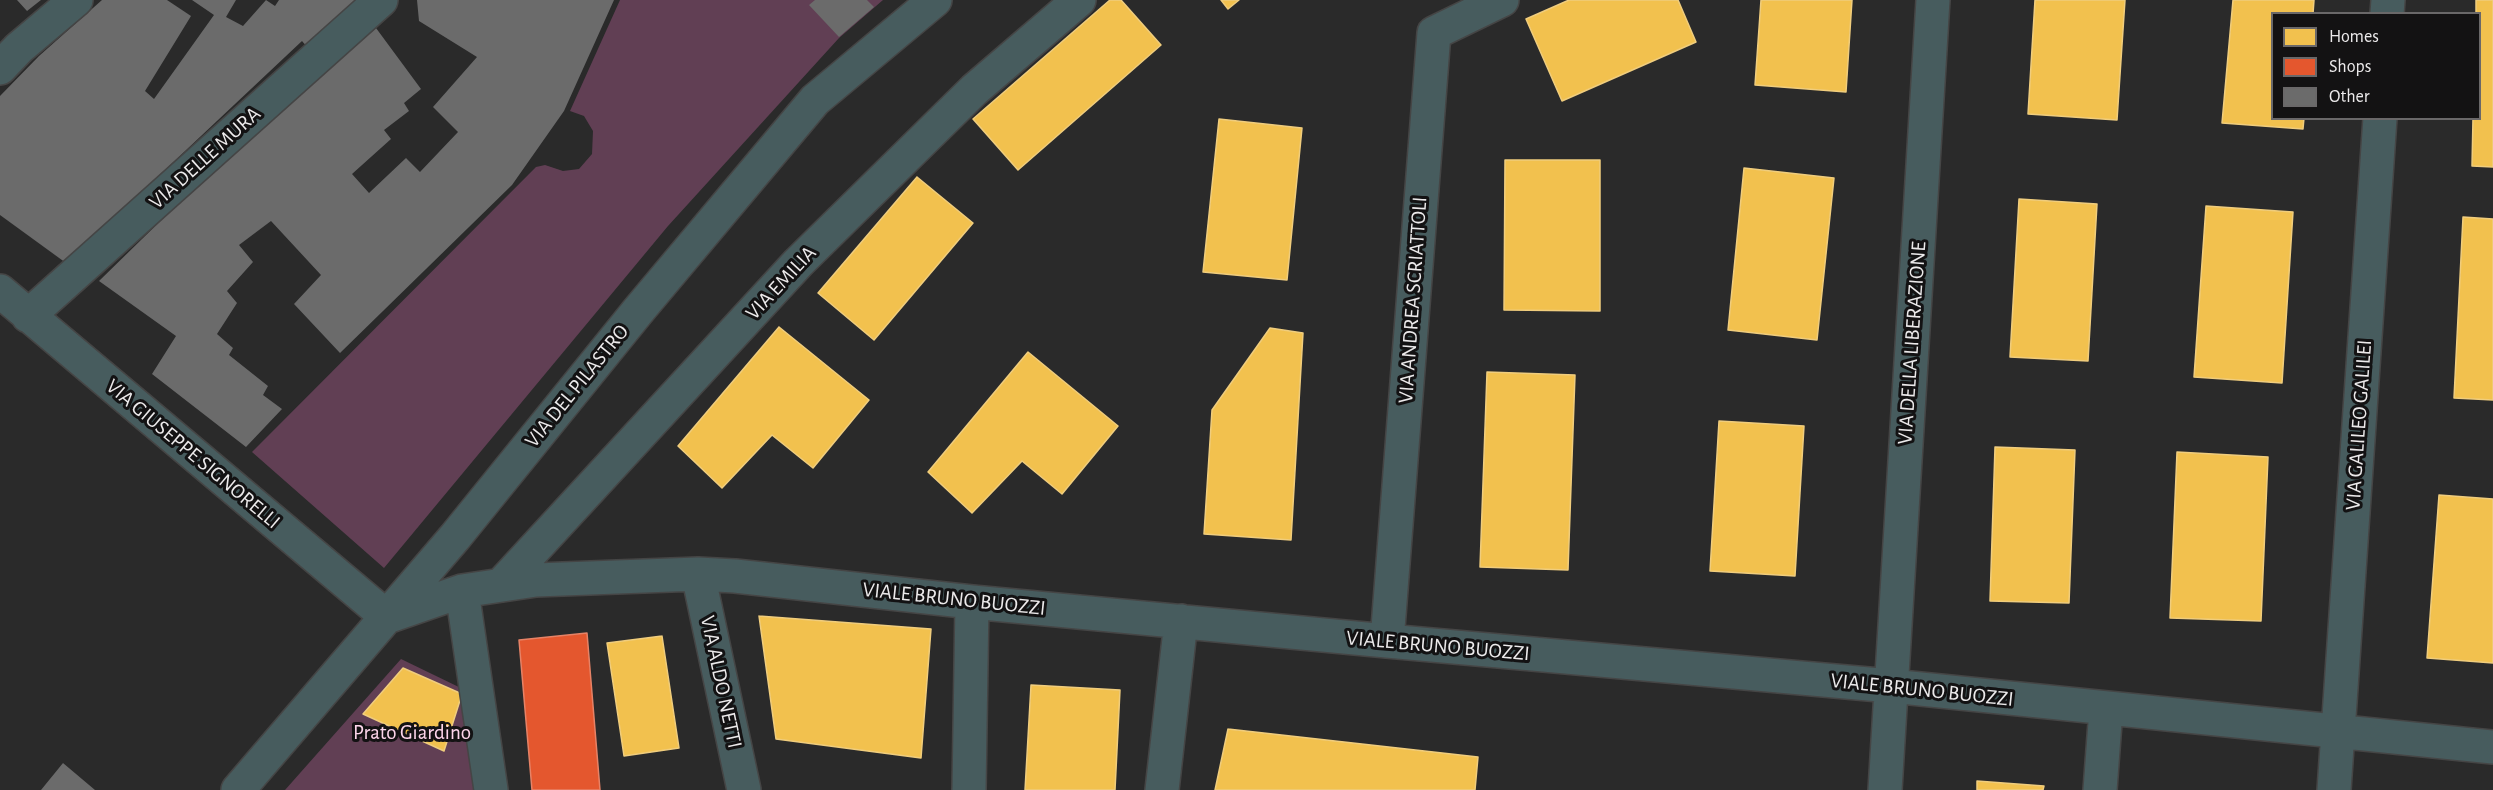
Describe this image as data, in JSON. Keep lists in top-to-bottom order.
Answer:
{
  "streets": {
    "street": [
      "VIA DELLE MURA",
      "VIA EMILIA",
      "VIA ANDREA SCRIATTOLI",
      "VIA DELLA LIBERAZIONE",
      "VIA DEL PILASTRO",
      "VIA GALILEO GALILEI",
      "VIA GIUSEPPE SIGNORELLI",
      "VIALE BRUNO BUOZZI",
      "VIA ALDO NETTI"
    ]
  },
  "crossings": [
    ["VIA DELLE MURA", "VIA GIUSEPPE SIGNORELLI"],
    ["VIA EMILIA", "VIALE BRUNO BUOZZI"],
    ["VIA ANDREA SCRIATTOLI", "VIALE BRUNO BUOZZI"],
    ["VIA DELLA LIBERAZIONE", "VIALE BRUNO BUOZZI"],
    ["VIA DEL PILASTRO", "VIA GIUSEPPE SIGNORELLI"],
    ["VIA DEL PILASTRO", "VIALE BRUNO BUOZZI"],
    ["VIA GALILEO GALILEI", "VIALE BRUNO BUOZZI"],
    ["VIA GIUSEPPE SIGNORELLI", "VIALE BRUNO BUOZZI"],
    ["VIALE BRUNO BUOZZI", "VIA ALDO NETTI"]
  ],
  "parks": ["Prato Giardino"],
  "legend": ["Homes", "Shops", "Other"]
}
